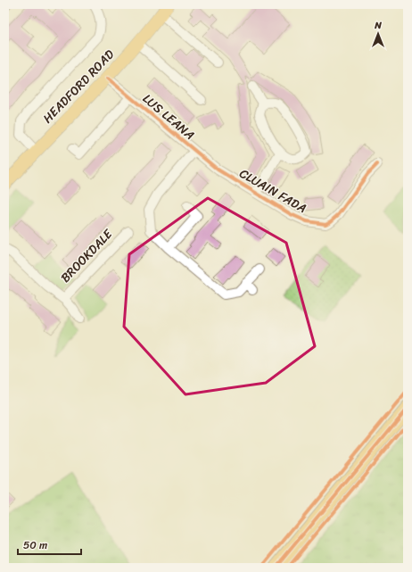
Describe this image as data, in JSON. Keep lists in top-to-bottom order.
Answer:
{
  "streets": {
    "main road": ["HEADFORD ROAD"],
    "street": ["LUS LEANA", "CLUAIN FADA", "BROOKDALE"]
  },
  "crossings": [
    ["HEADFORD ROAD", "LUS LEANA"],
    ["LUS LEANA", "CLUAIN FADA"]
  ],
  "scale_bar": "50 m",
  "north": "top"
}
